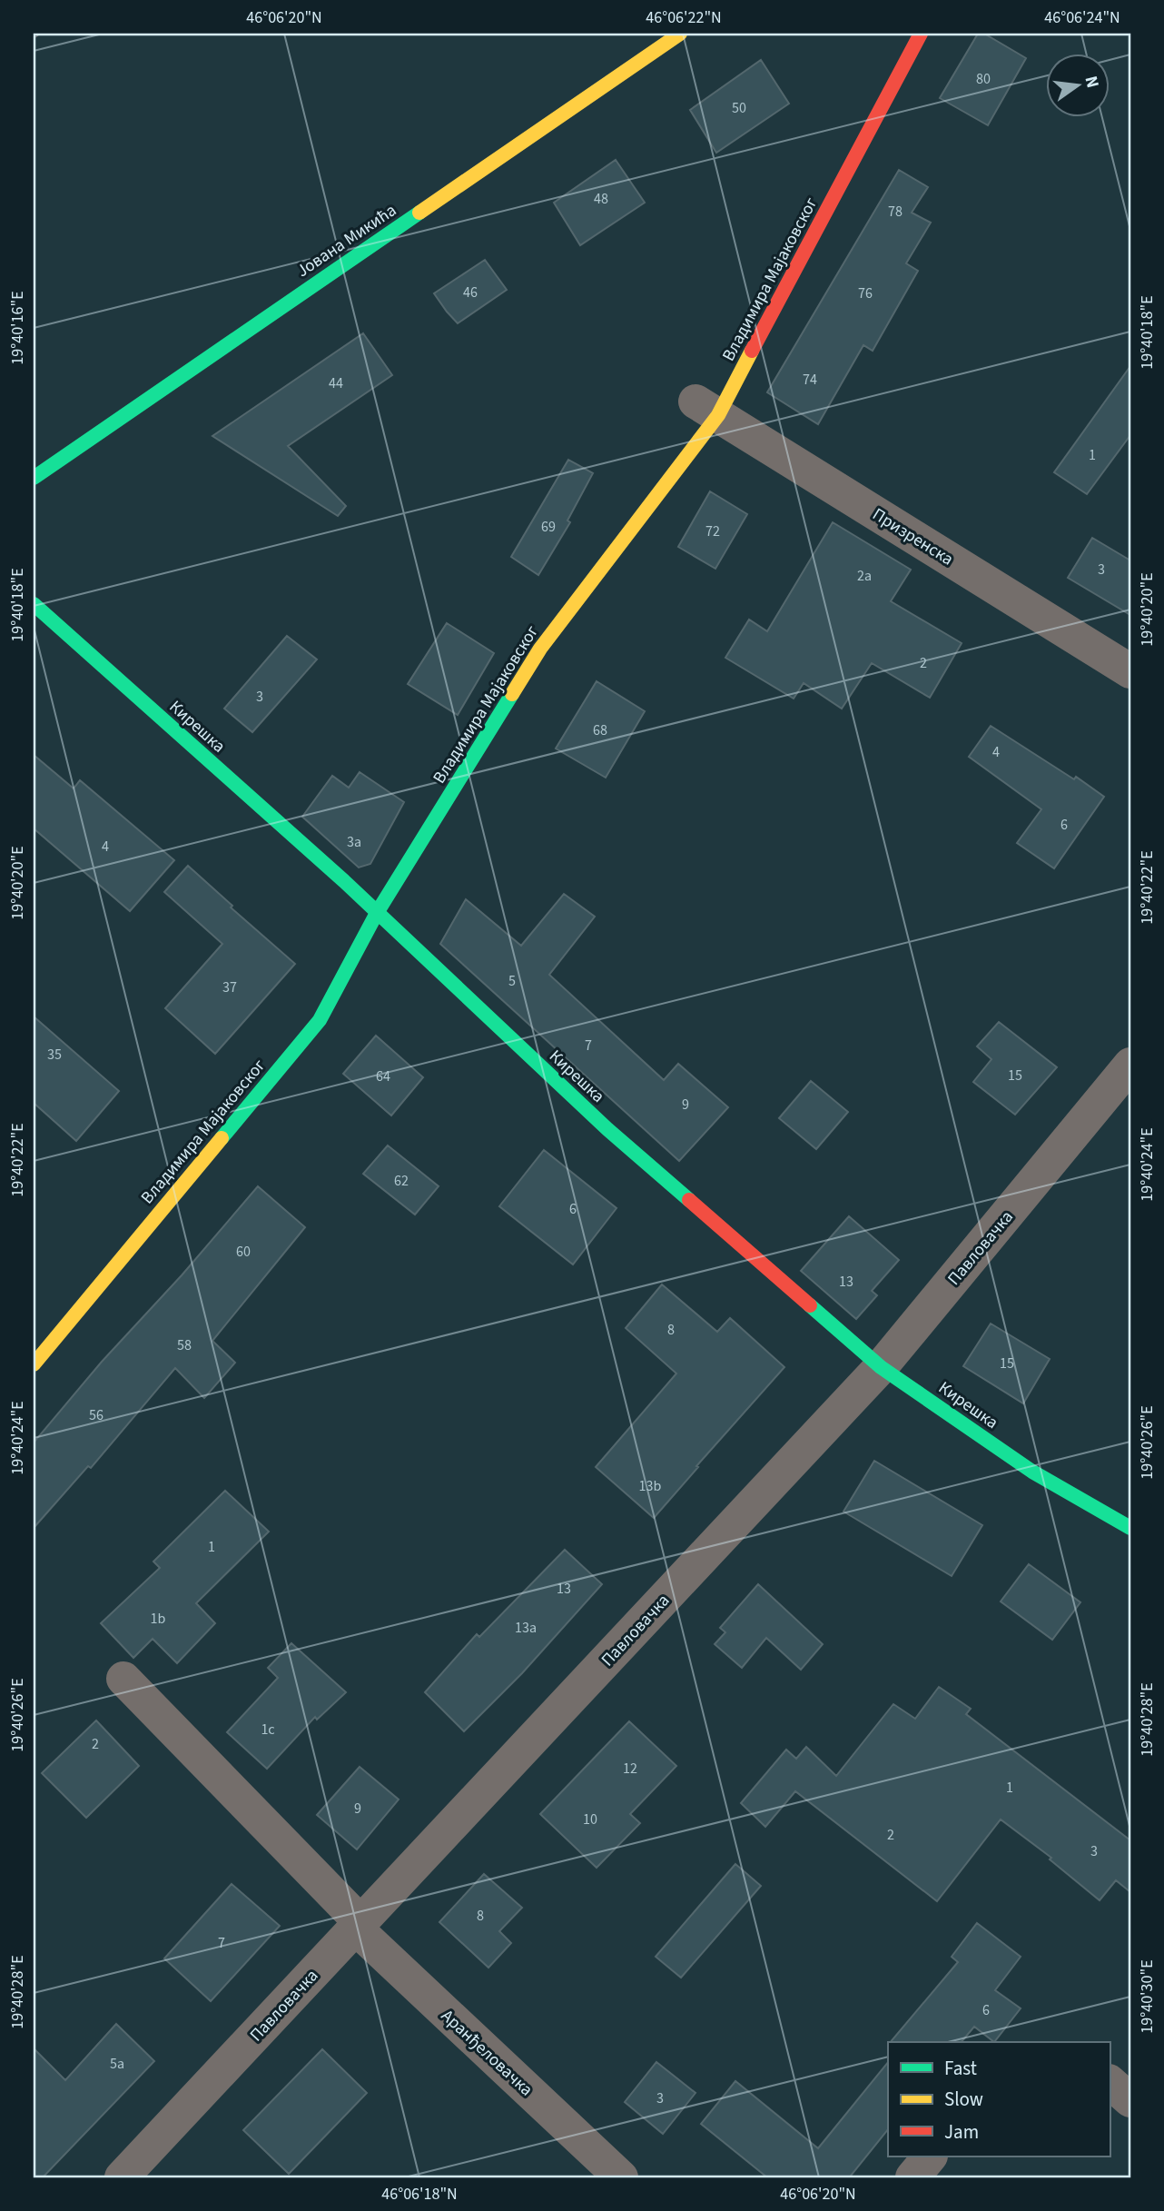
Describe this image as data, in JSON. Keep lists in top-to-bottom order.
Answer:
{
  "streets": {
    "street": [
      "Јована Микића",
      "Владимира Мајаковског",
      "Призренска",
      "Кирешка",
      "Павловачка",
      "Аранђеловачка"
    ]
  },
  "crossings": [
    ["Владимира Мајаковског", "Призренска"],
    ["Владимира Мајаковског", "Кирешка"],
    ["Кирешка", "Павловачка"],
    ["Павловачка", "Аранђеловачка"]
  ],
  "house_numbers": [
    "80",
    "50",
    "48",
    "78",
    "46",
    "76",
    "74",
    "44",
    "1",
    "69",
    "72",
    "3",
    "2a",
    "2",
    "3",
    "68",
    "4",
    "6",
    "3a",
    "4",
    "5",
    "37",
    "7",
    "35",
    "15",
    "64",
    "9",
    "62",
    "6",
    "60",
    "13",
    "8",
    "58",
    "15",
    "56",
    "13b",
    "1",
    "13",
    "1b",
    "13a",
    "1c",
    "2",
    "12",
    "1",
    "9",
    "10",
    "2",
    "3",
    "8",
    "7",
    "6",
    "5a",
    "3"
  ],
  "legend": ["Fast", "Slow", "Jam"],
  "north": "right",
  "coordinates": [
    "46°06'20\"N",
    "46°06'22\"N",
    "46°06'24\"N",
    "19°40'16\"E",
    "19°40'18\"E",
    "19°40'20\"E",
    "19°40'22\"E",
    "19°40'24\"E",
    "19°40'26\"E",
    "19°40'28\"E",
    "19°40'30\"E",
    "46°06'18\"N"
  ]
}
